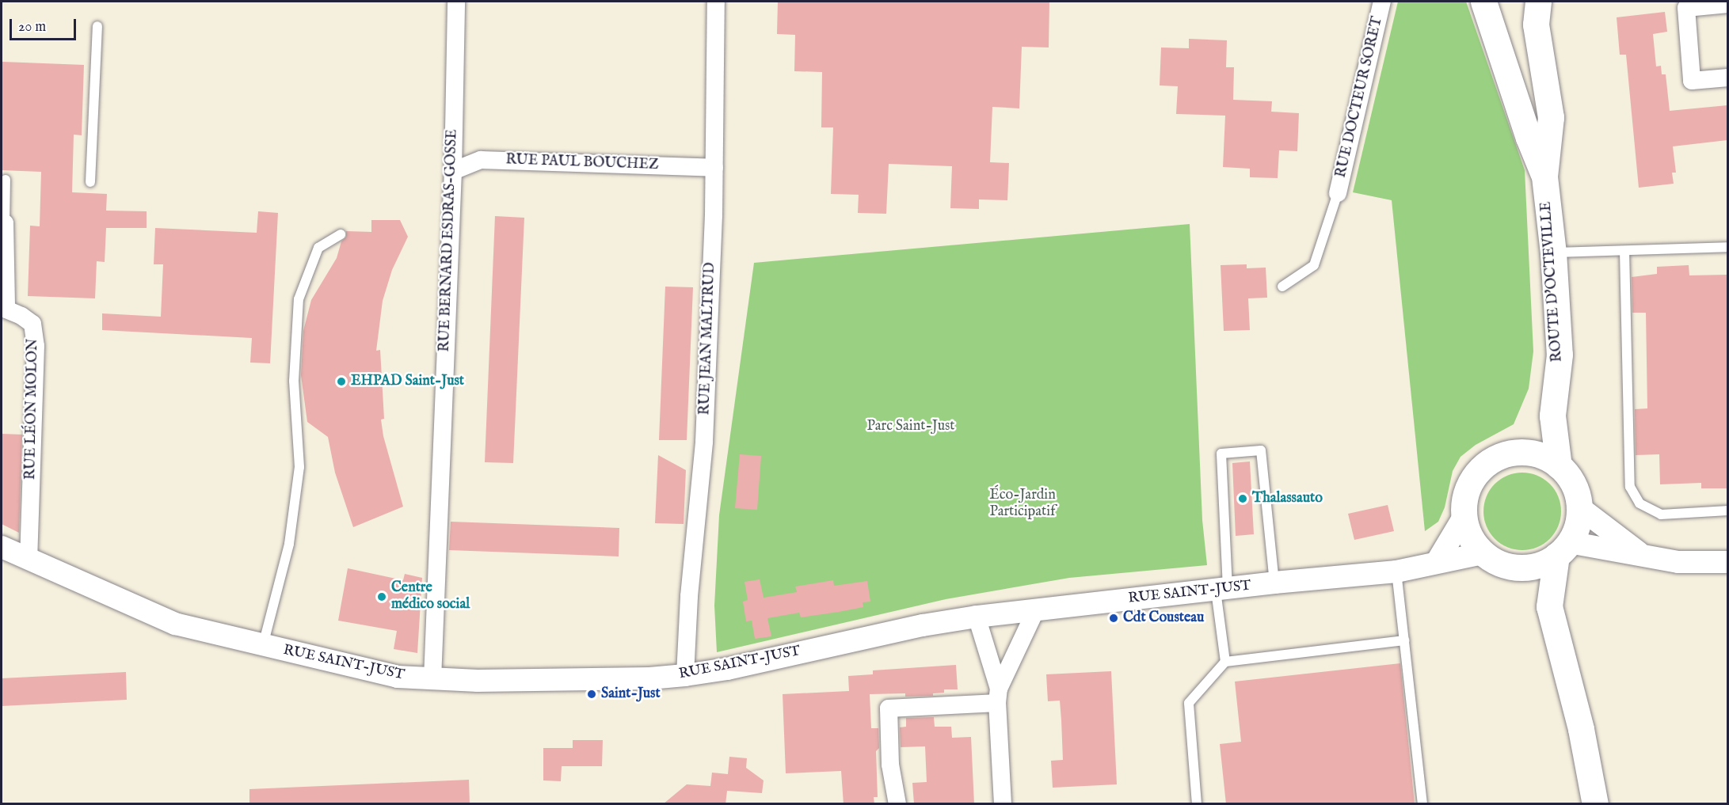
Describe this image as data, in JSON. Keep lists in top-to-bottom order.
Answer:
{
  "streets": {
    "main road": ["ROUTE D'OCTEVILLE"],
    "street": [
      "RUE DOCTEUR SORET",
      "RUE PAUL BOUCHEZ",
      "RUE BERNARD ESDRAS-GOSSE",
      "RUE JEAN MALTRUD",
      "RUE LÉON MOLON",
      "RUE SAINT-JUST"
    ]
  },
  "crossings": [
    ["RUE PAUL BOUCHEZ", "RUE BERNARD ESDRAS-GOSSE"],
    ["RUE PAUL BOUCHEZ", "RUE JEAN MALTRUD"],
    ["RUE BERNARD ESDRAS-GOSSE", "RUE SAINT-JUST"],
    ["ROUTE D'OCTEVILLE", "RUE SAINT-JUST"],
    ["RUE JEAN MALTRUD", "RUE SAINT-JUST"],
    ["RUE LÉON MOLON", "RUE SAINT-JUST"]
  ],
  "parks": ["Parc Saint-Just", "Éco-Jardin Participatif"],
  "places": [
    "EHPAD Saint-Just",
    "Thalassauto",
    "Centre médico social",
    "Cdt Cousteau",
    "Saint-Just"
  ],
  "scale_bar": "20 m"
}
